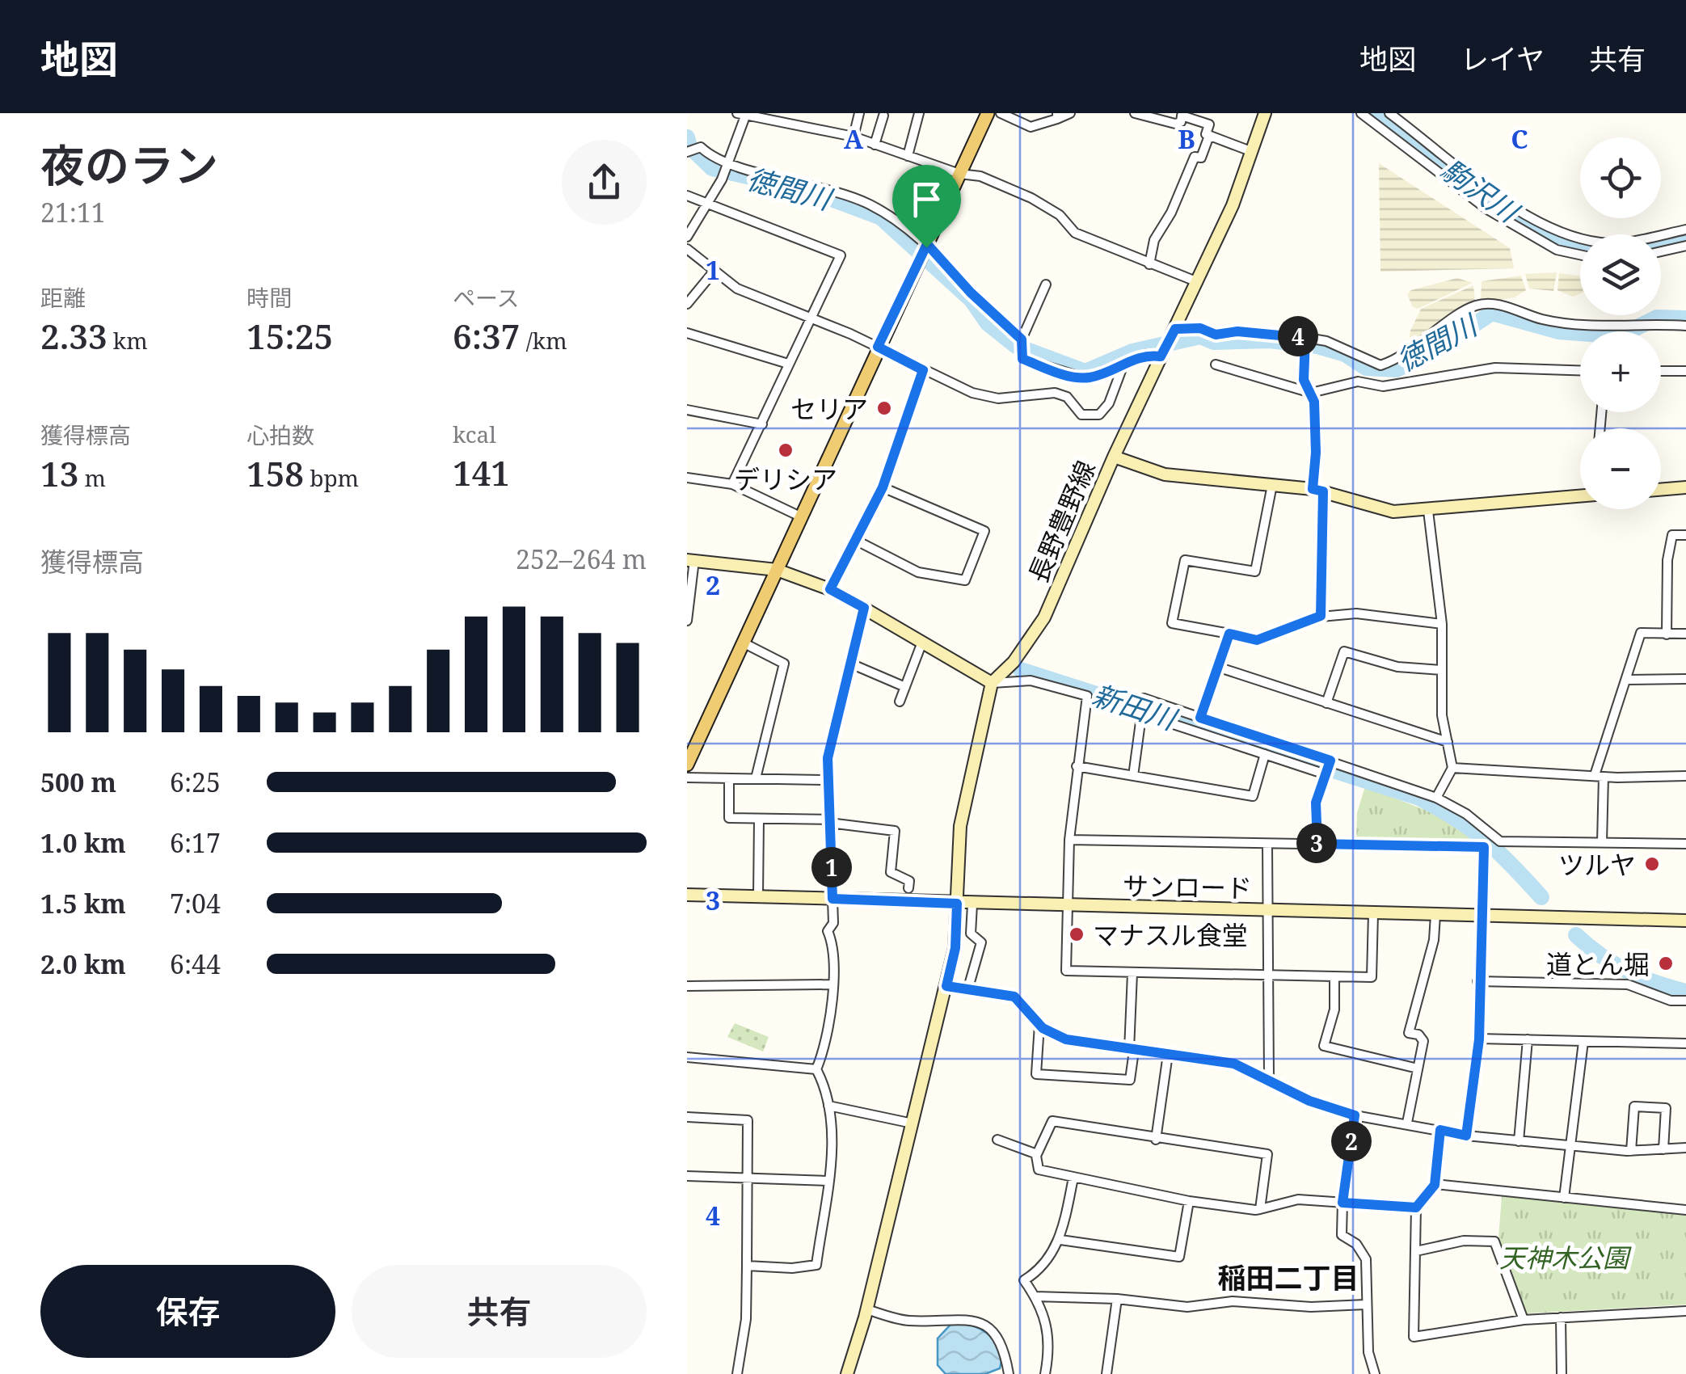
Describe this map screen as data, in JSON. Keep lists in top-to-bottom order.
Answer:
{
  "streets": {
    "street": ["長野豊野線", "サンロード"]
  },
  "districts": ["稲田二丁目"],
  "water": ["徳間川", "駒沢川", "新田川"],
  "parks": ["天神木公園"],
  "places": [
    "セリア",
    "デリシア",
    "ツルヤ",
    "マナスル食堂",
    "道とん堀"
  ],
  "page": {
    "header": "地図",
    "nav": ["地図", "レイヤ", "共有"],
    "heading": ["夜のラン", "21:11"],
    "map_buttons": ["+", "−"],
    "stats": [
      ["距離", "2.33 km"],
      ["時間", "15:25"],
      ["ペース", "6:37 /km"],
      ["獲得標高", "13 m"],
      ["心拍数", "158 bpm"],
      ["kcal", "141"]
    ],
    "pins": [
      "4",
      "3",
      "1",
      "2"
    ],
    "chart": ["獲得標高", "252–264 m"],
    "list": [
      {
        "name": "500 m",
        "note": "6:25"
      },
      {
        "name": "1.0 km",
        "note": "6:17"
      },
      {
        "name": "1.5 km",
        "note": "7:04"
      },
      {
        "name": "2.0 km",
        "note": "6:44"
      }
    ],
    "buttons": ["保存", "共有"]
  },
  "grid": {
    "columns": ["A", "B", "C"],
    "rows": [
      "1",
      "2",
      "3",
      "4"
    ]
  }
}
